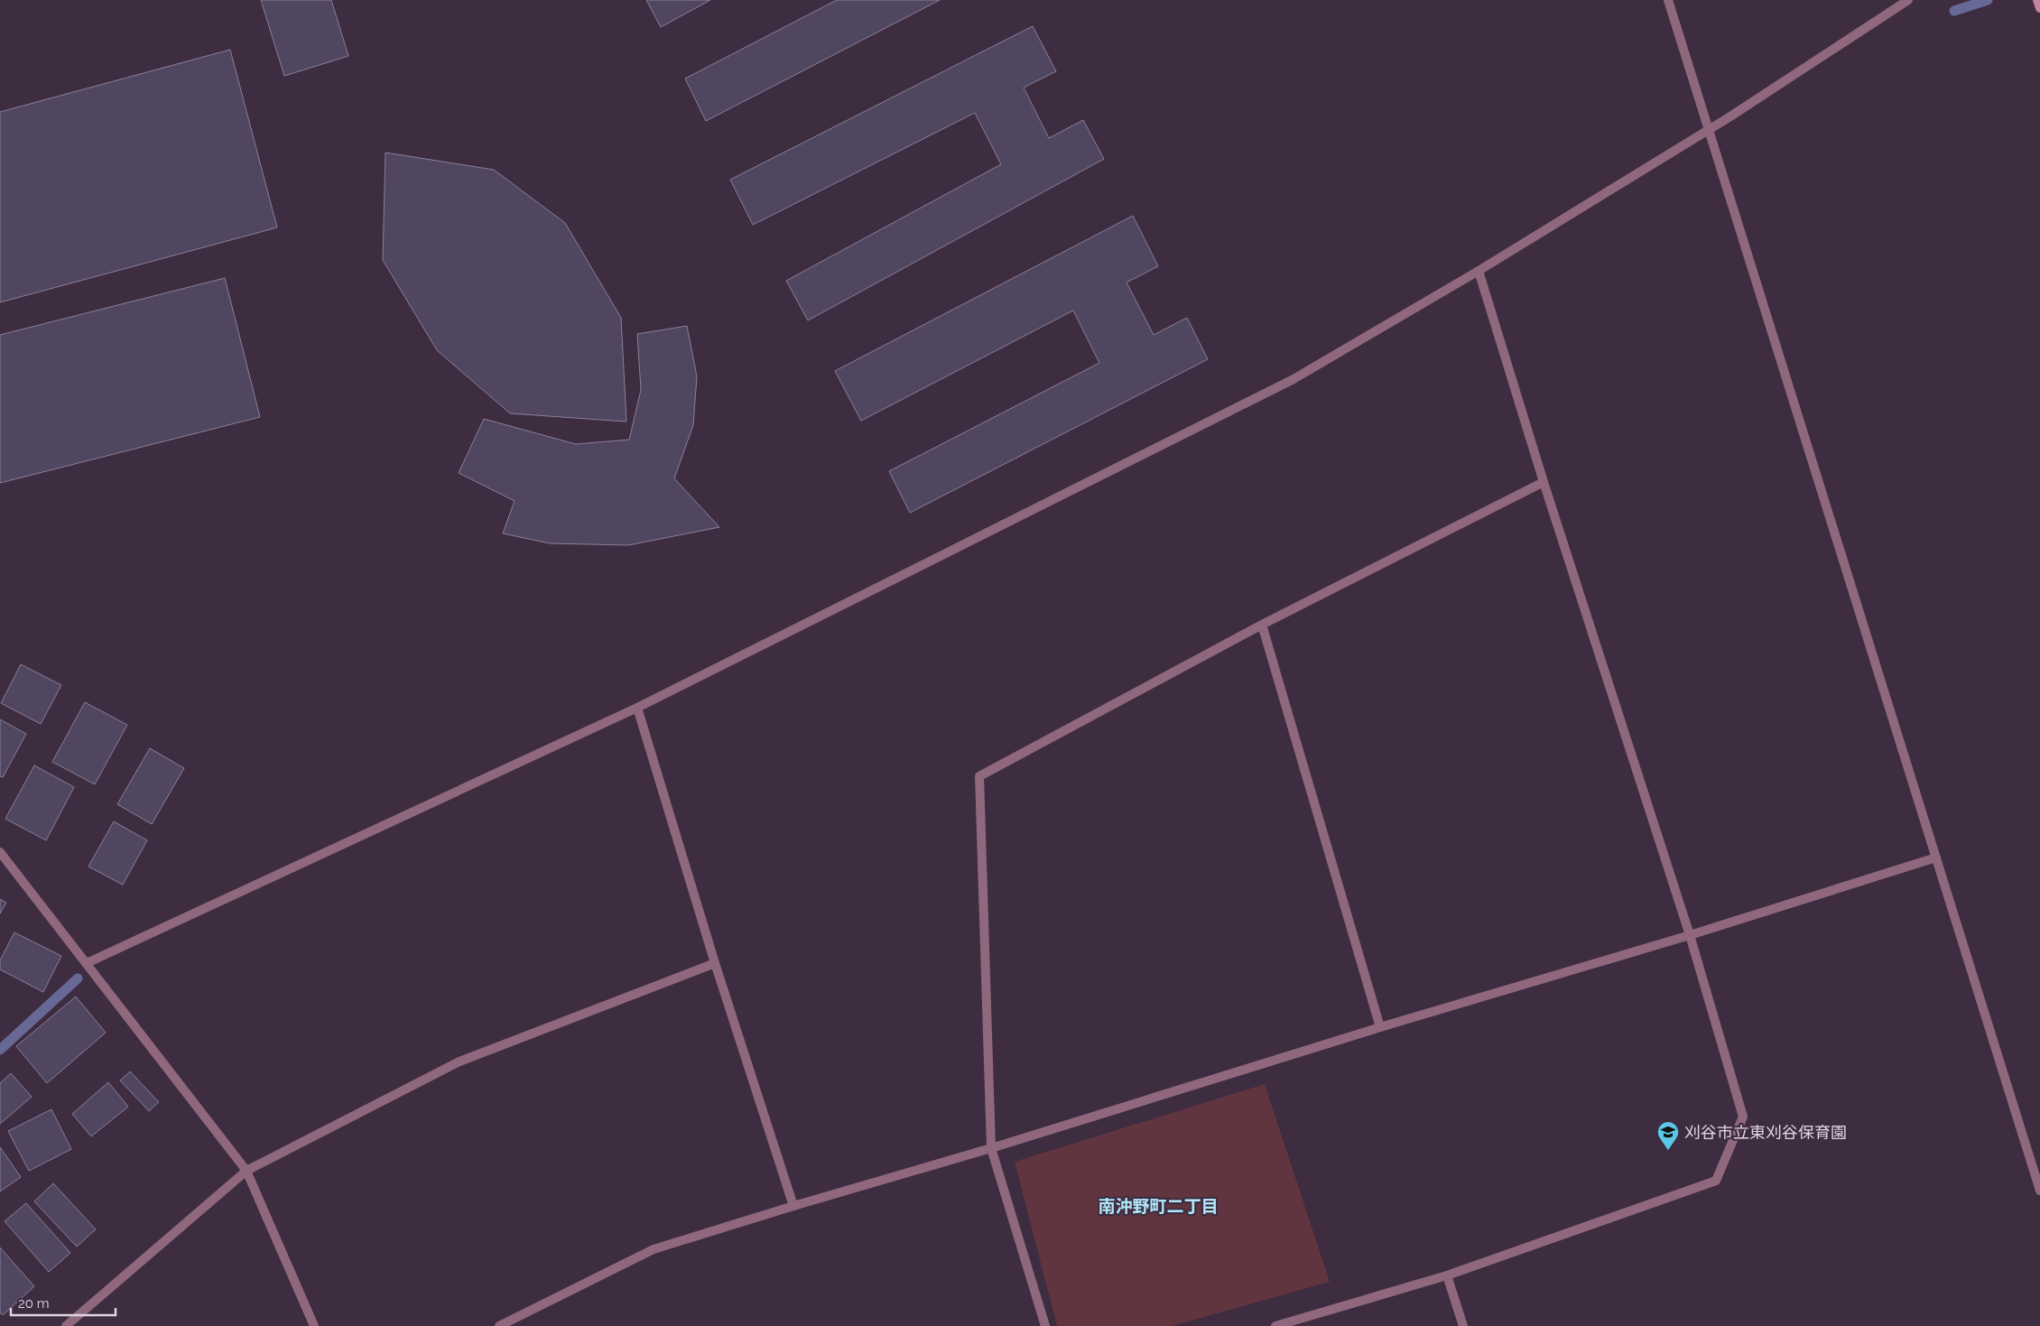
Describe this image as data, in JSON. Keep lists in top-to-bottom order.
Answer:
{
  "districts": ["南沖野町二丁目"],
  "places": {
    "school or university": ["刈谷市立東刈谷保育園"]
  },
  "scale_bar": "20 m"
}
